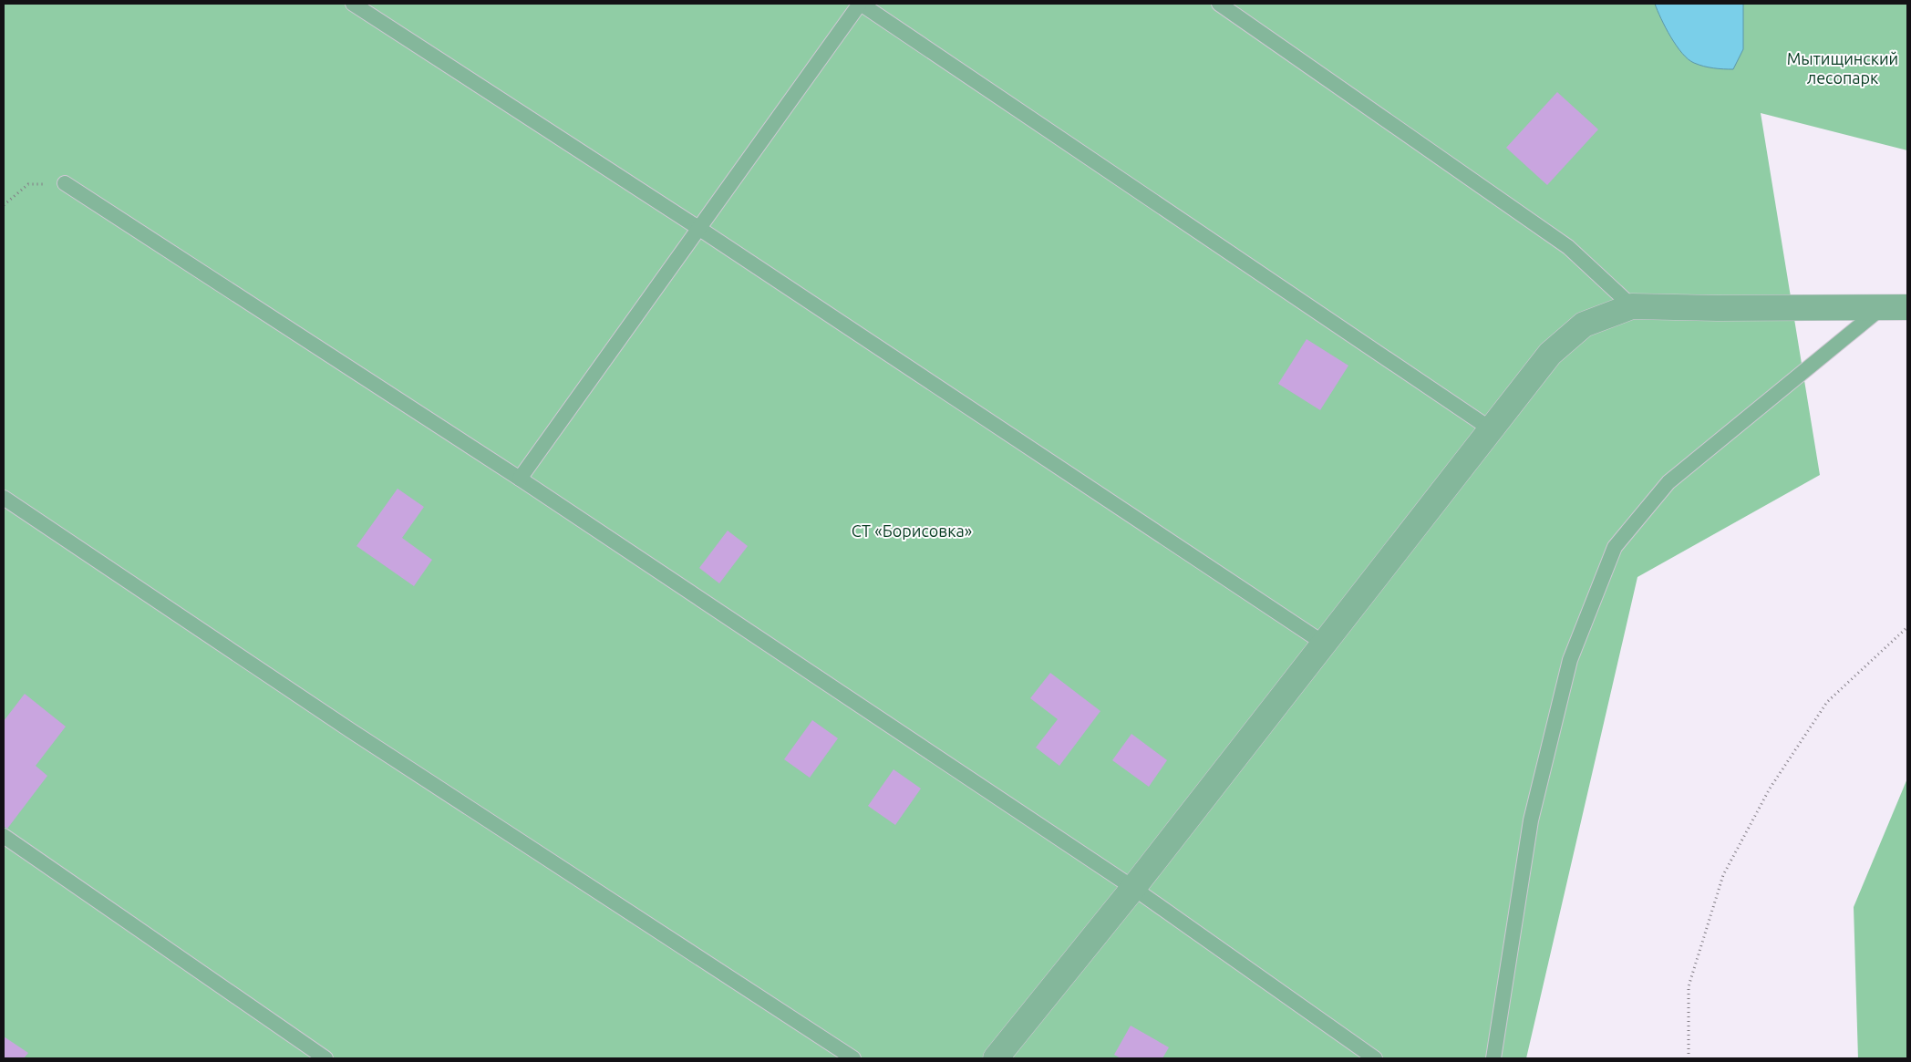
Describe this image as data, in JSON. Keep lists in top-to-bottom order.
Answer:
{
  "parks": ["Мытищинский лесопарк", "СТ «Борисовка»"]
}
